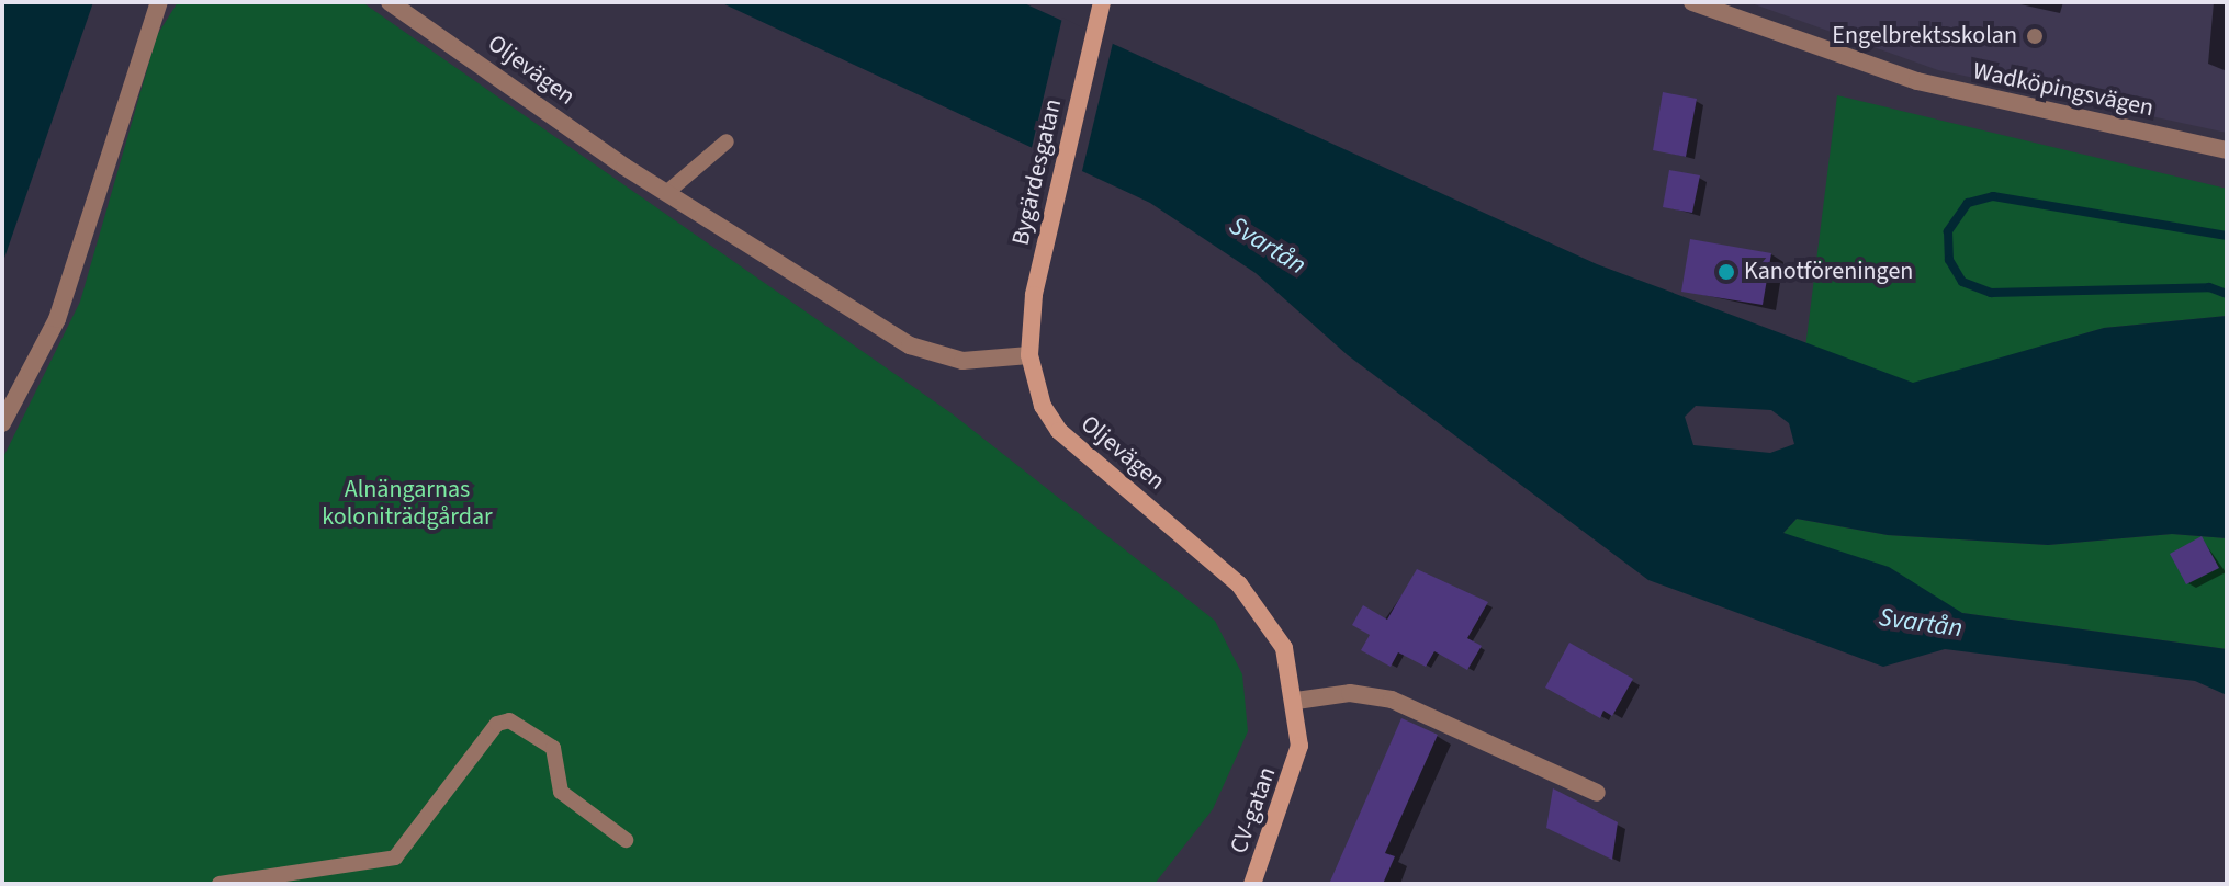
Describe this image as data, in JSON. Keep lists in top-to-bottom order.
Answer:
{
  "streets": {
    "street": [
      "Oljevägen",
      "Wadköpingsvägen",
      "Bygärdesgatan",
      "CV-gatan"
    ]
  },
  "crossings": [
    ["Oljevägen", "Bygärdesgatan"],
    ["Oljevägen", "CV-gatan"]
  ],
  "water": ["Svartån"],
  "parks": ["Alnängarnas koloniträdgårdar"],
  "places": ["Engelbrektsskolan", "Kanotföreningen"]
}
